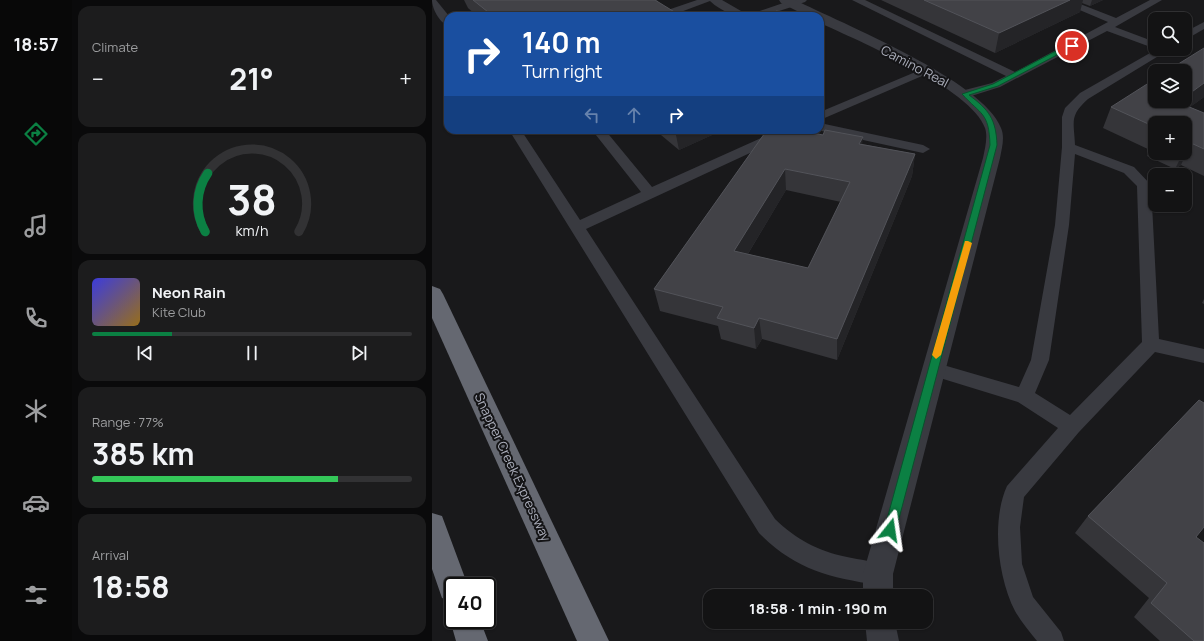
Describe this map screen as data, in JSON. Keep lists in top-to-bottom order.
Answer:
{
  "streets": {
    "highway": ["Snapper Creek Expressway"],
    "street": ["Camino Real"]
  },
  "page": {
    "tabs": "18:57",
    "tile": [
      "Climate",
      ["Range · 77%", "385 km"],
      ["Arrival", "18:58"]
    ],
    "map_buttons": ["+", "−"],
    "turn": ["140 m", "Turn right"],
    "heat": ["−", "21°", "+"],
    "song": ["Neon Rain", "Kite Club"],
    "limit": "40",
    "trip": "18:58 · 1 min · 190 m",
    "gauge": ["38", "km/h"]
  }
}
